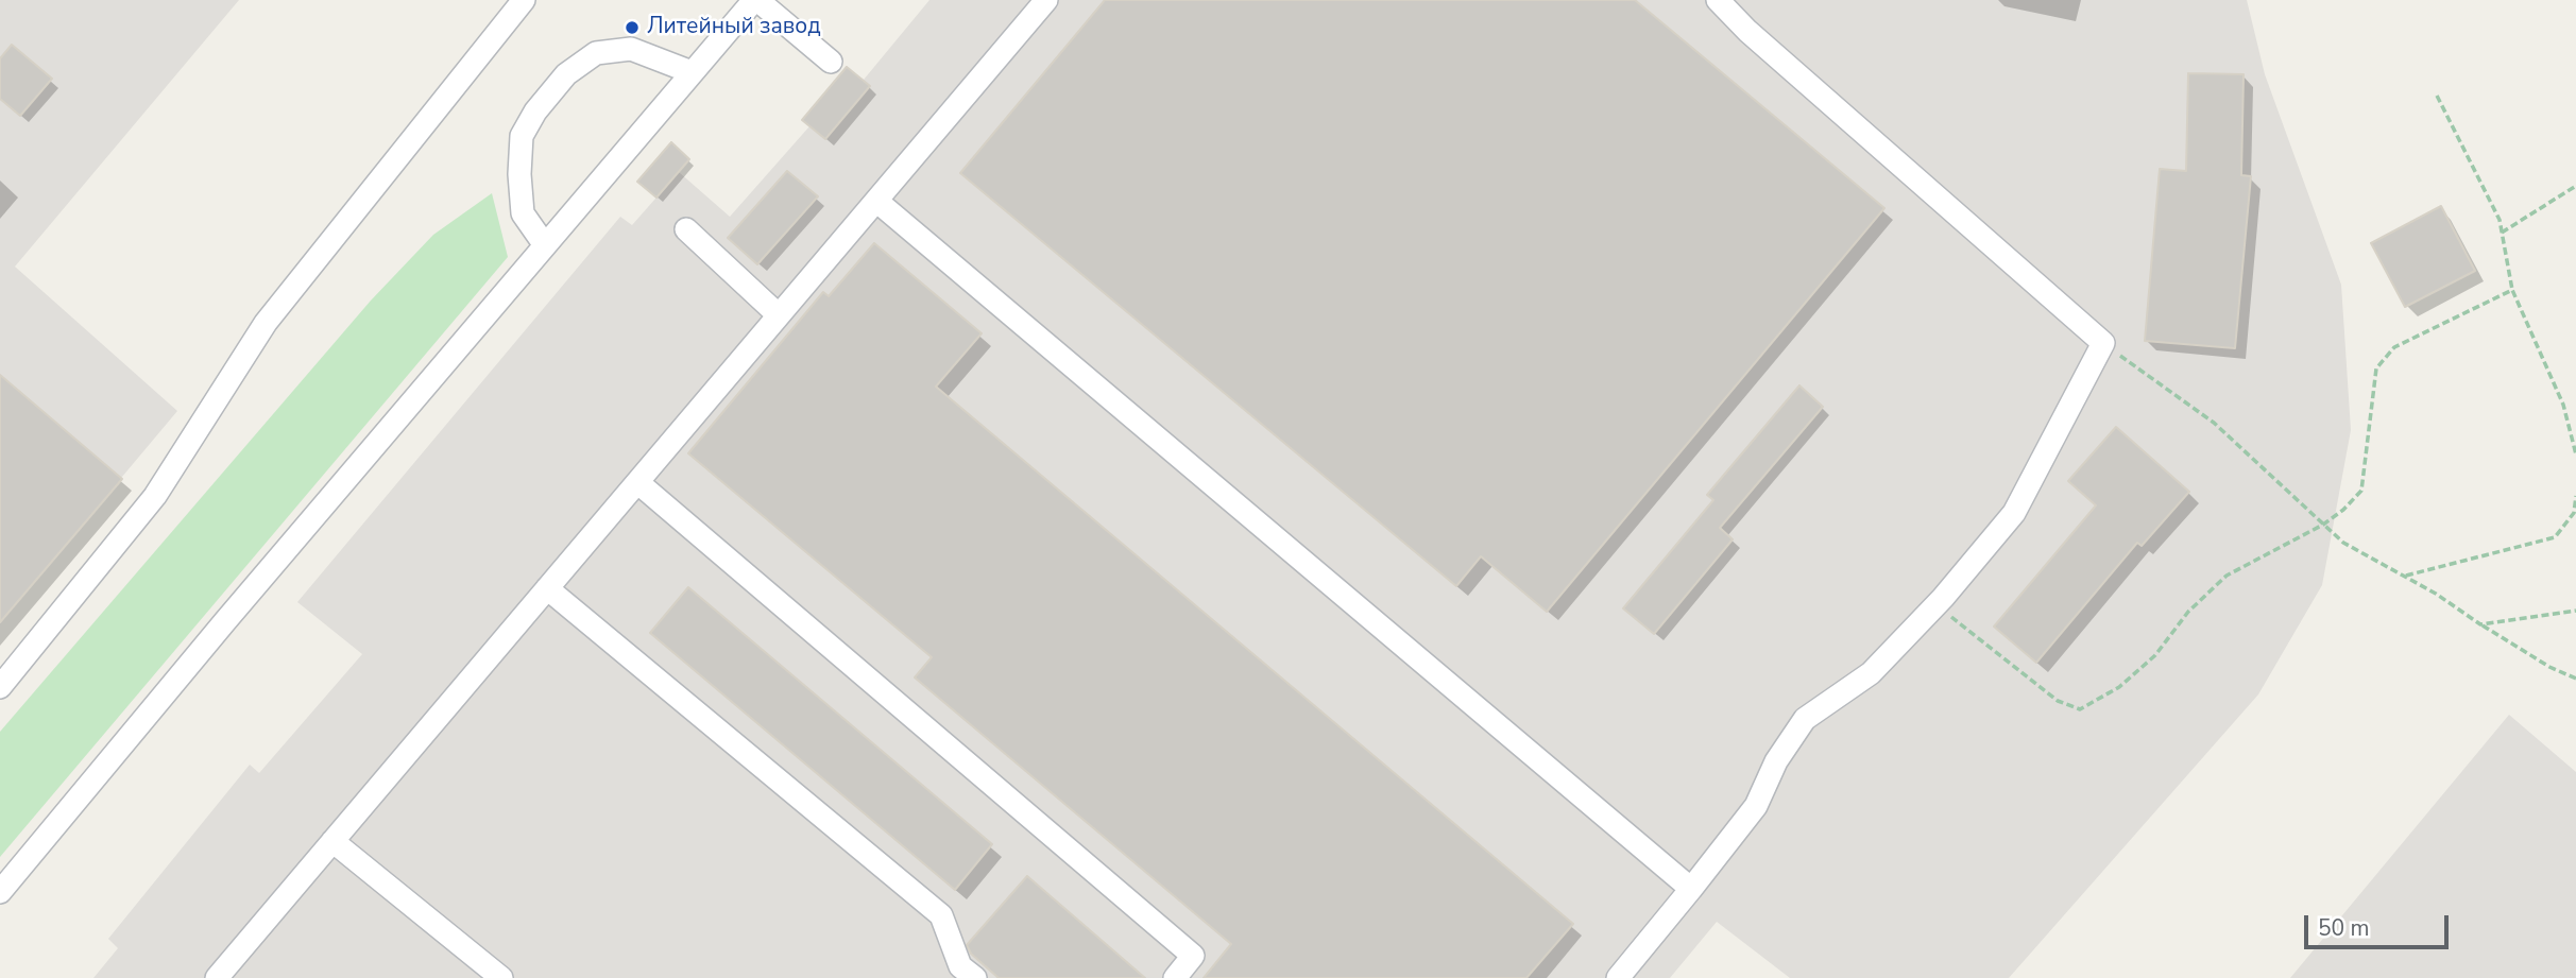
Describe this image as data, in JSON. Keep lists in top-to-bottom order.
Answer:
{
  "places": ["Литейный завод"],
  "scale_bar": "50 m"
}
